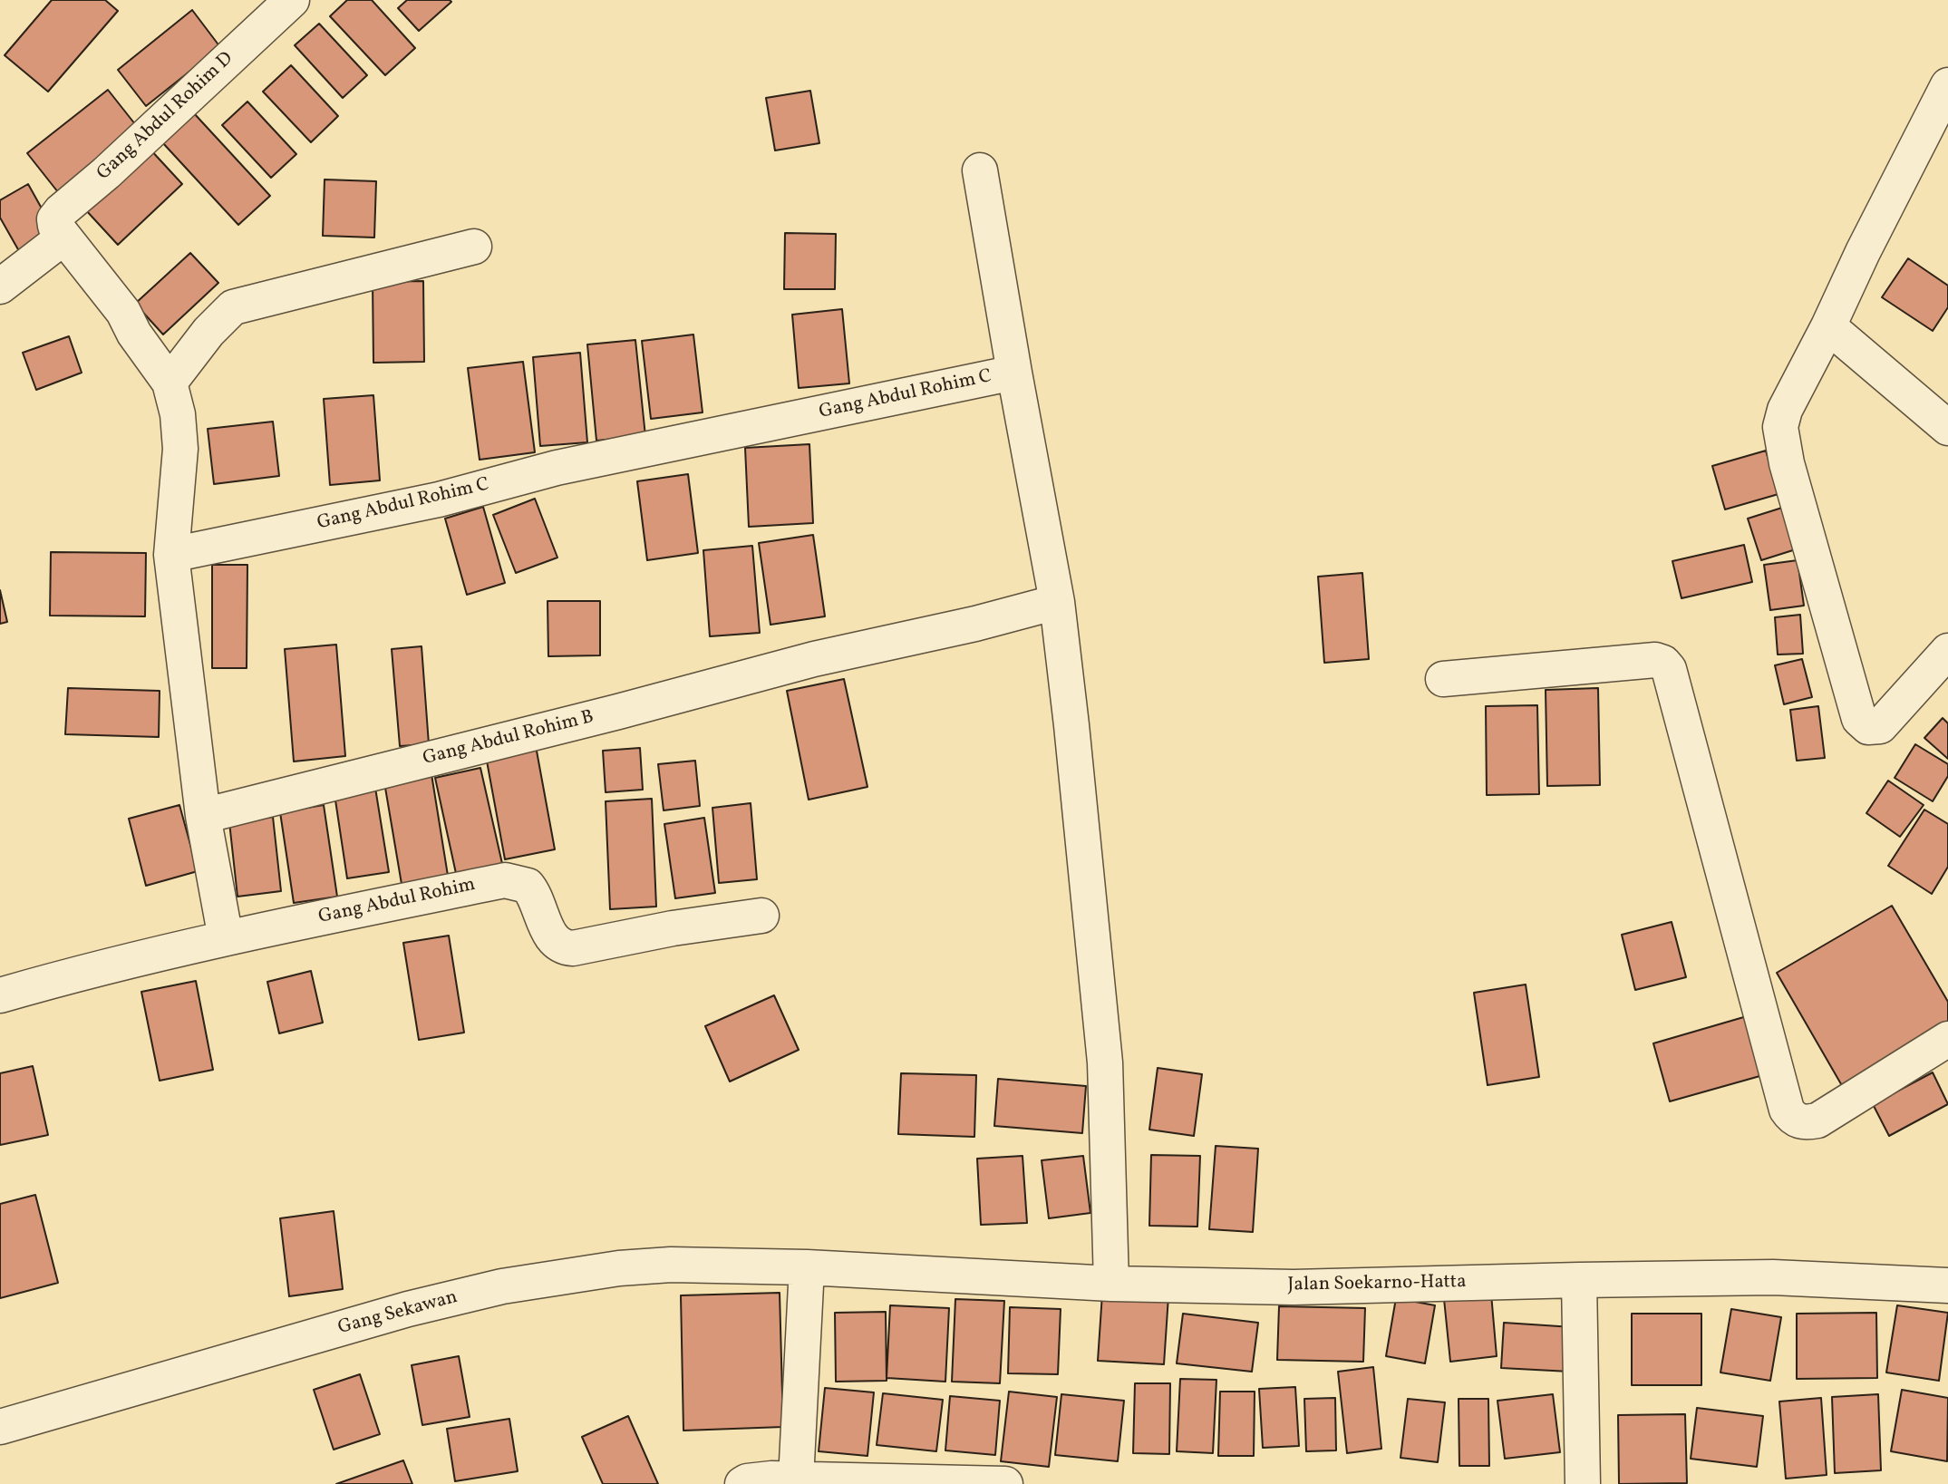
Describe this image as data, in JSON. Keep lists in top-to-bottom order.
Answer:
{
  "streets": {
    "street": [
      "Gang Abdul Rohim D",
      "Gang Abdul Rohim C",
      "Gang Abdul Rohim B",
      "Gang Abdul Rohim",
      "Jalan Soekarno-Hatta",
      "Gang Sekawan"
    ]
  },
  "crossings": [
    ["Jalan Soekarno-Hatta", "Gang Sekawan"]
  ]
}
